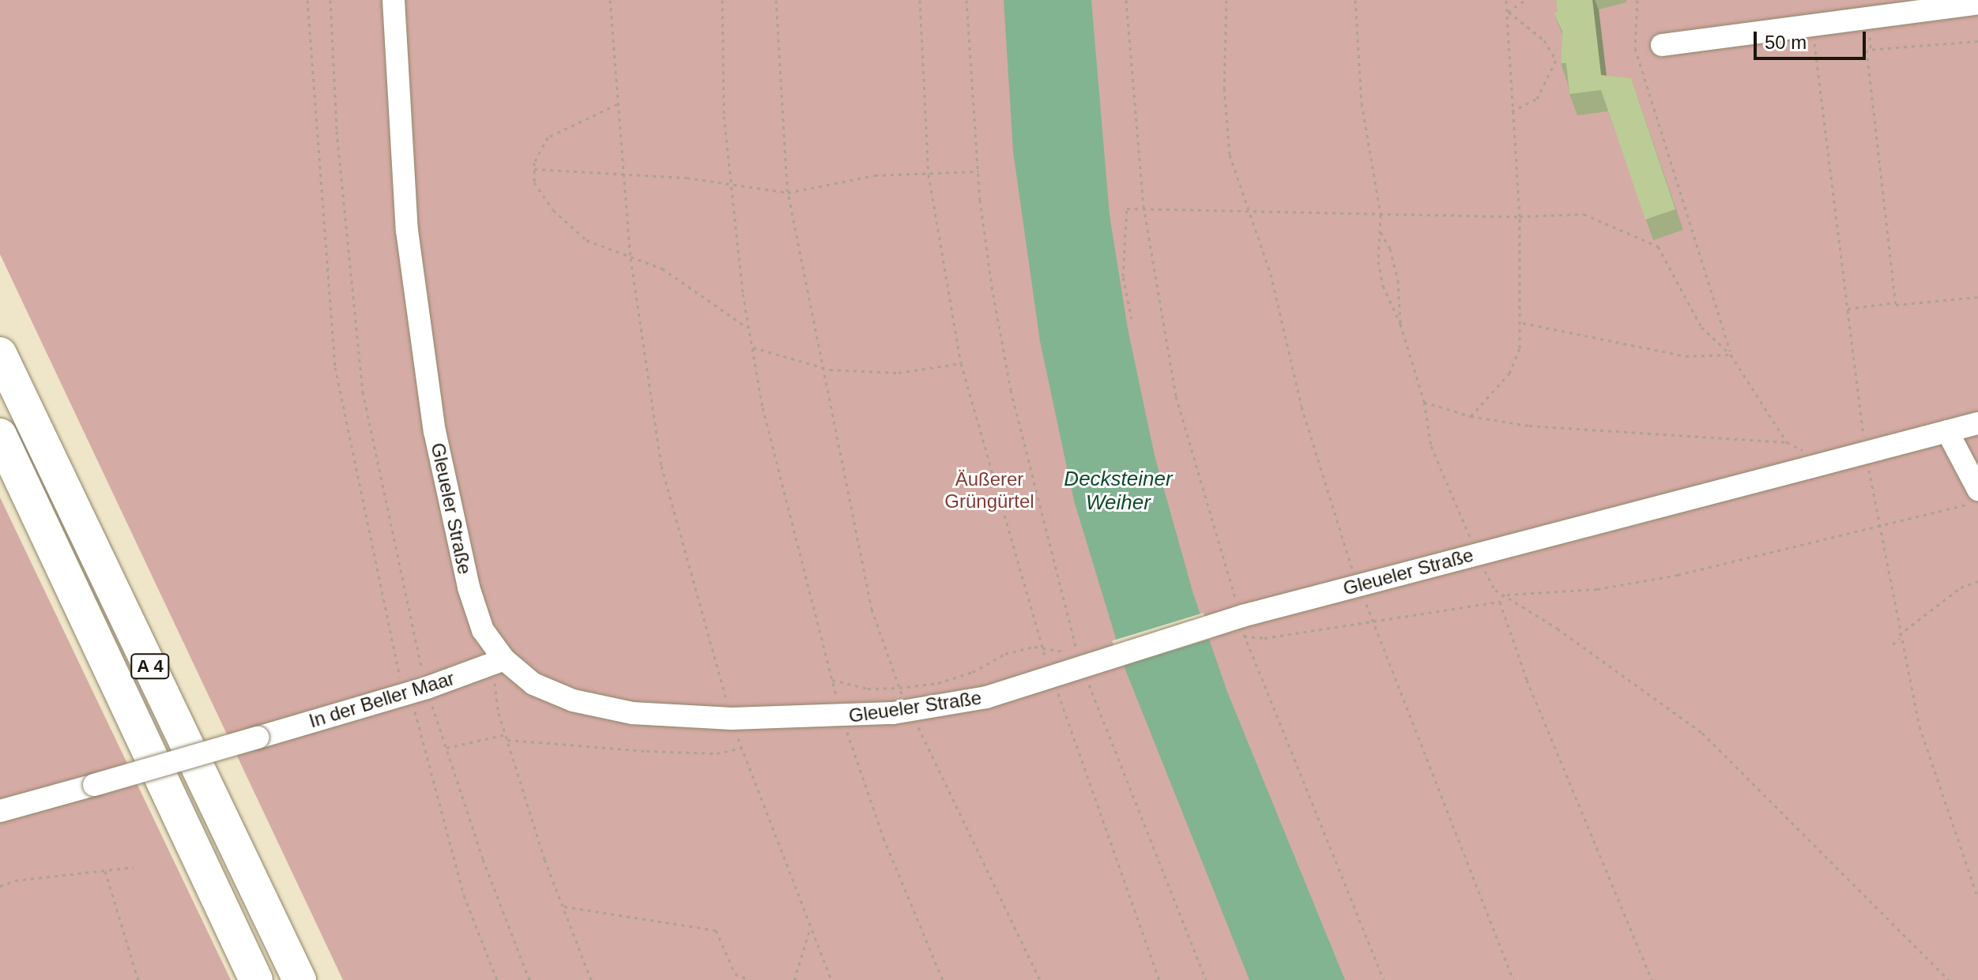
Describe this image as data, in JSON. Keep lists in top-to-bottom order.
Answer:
{
  "streets": {
    "highway": ["A 4"],
    "street": ["Gleueler Straße", "In der Beller Maar"]
  },
  "crossings": [
    ["Gleueler Straße", "In der Beller Maar"]
  ],
  "water": ["Decksteiner Weiher"],
  "parks": ["Äußerer Grüngürtel"],
  "scale_bar": "50 m"
}
